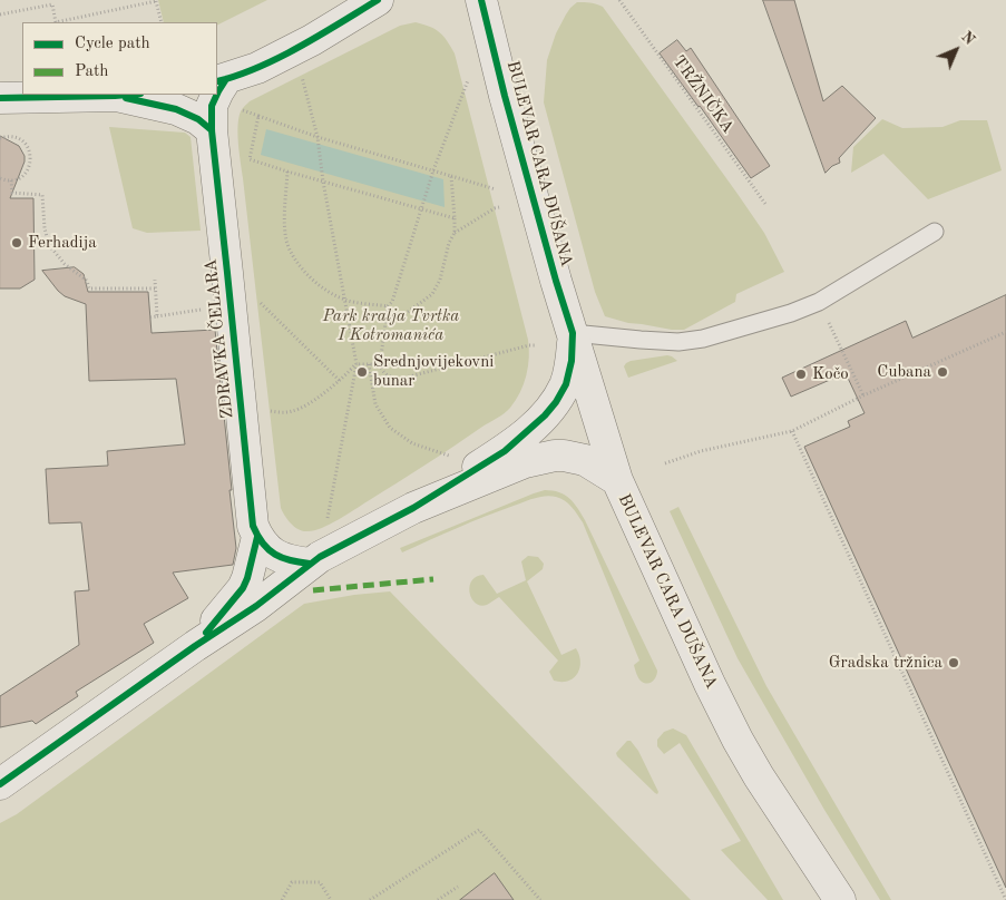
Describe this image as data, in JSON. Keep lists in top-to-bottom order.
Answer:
{
  "streets": {
    "main road": ["BULEVAR CARA DUŠANA", "ZDRAVKA ČELARA"],
    "path": ["TRŽNIČKA"]
  },
  "parks": ["Park kralja Tvrtka I Kotromanića"],
  "places": [
    "Ferhadija",
    "Srednjovijekovni bunar",
    "Cubana",
    "Kočo",
    "Gradska tržnica"
  ],
  "legend": ["Cycle path", "Path"],
  "north": "top right"
}
